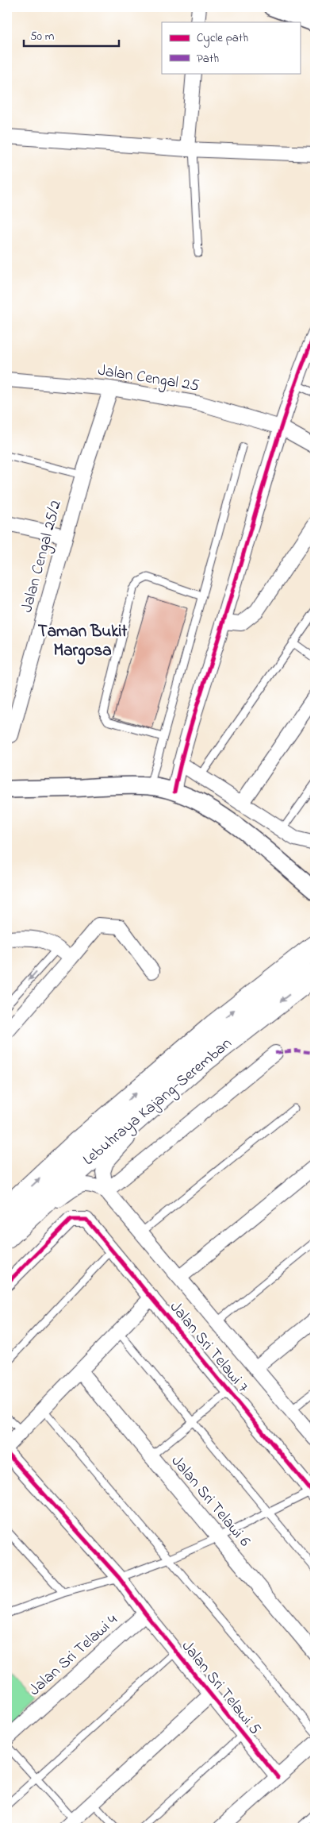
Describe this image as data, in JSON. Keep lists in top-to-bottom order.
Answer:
{
  "streets": {
    "highway": ["Lebuhraya Kajang-Seremban"],
    "street": [
      "Jalan Cengal 25",
      "Jalan Cengal 25/2",
      "Jalan Sri Telawi 7",
      "Jalan Sri Telawi 6",
      "Jalan Sri Telawi 4",
      "Jalan Sri Telawi 5"
    ]
  },
  "crossings": [
    ["Jalan Cengal 25", "Jalan Cengal 25/2"],
    ["Jalan Sri Telawi 4", "Jalan Sri Telawi 5"]
  ],
  "districts": ["Taman Bukit Margosa"],
  "legend": ["Cycle path", "Path"],
  "scale_bar": "50 m"
}
